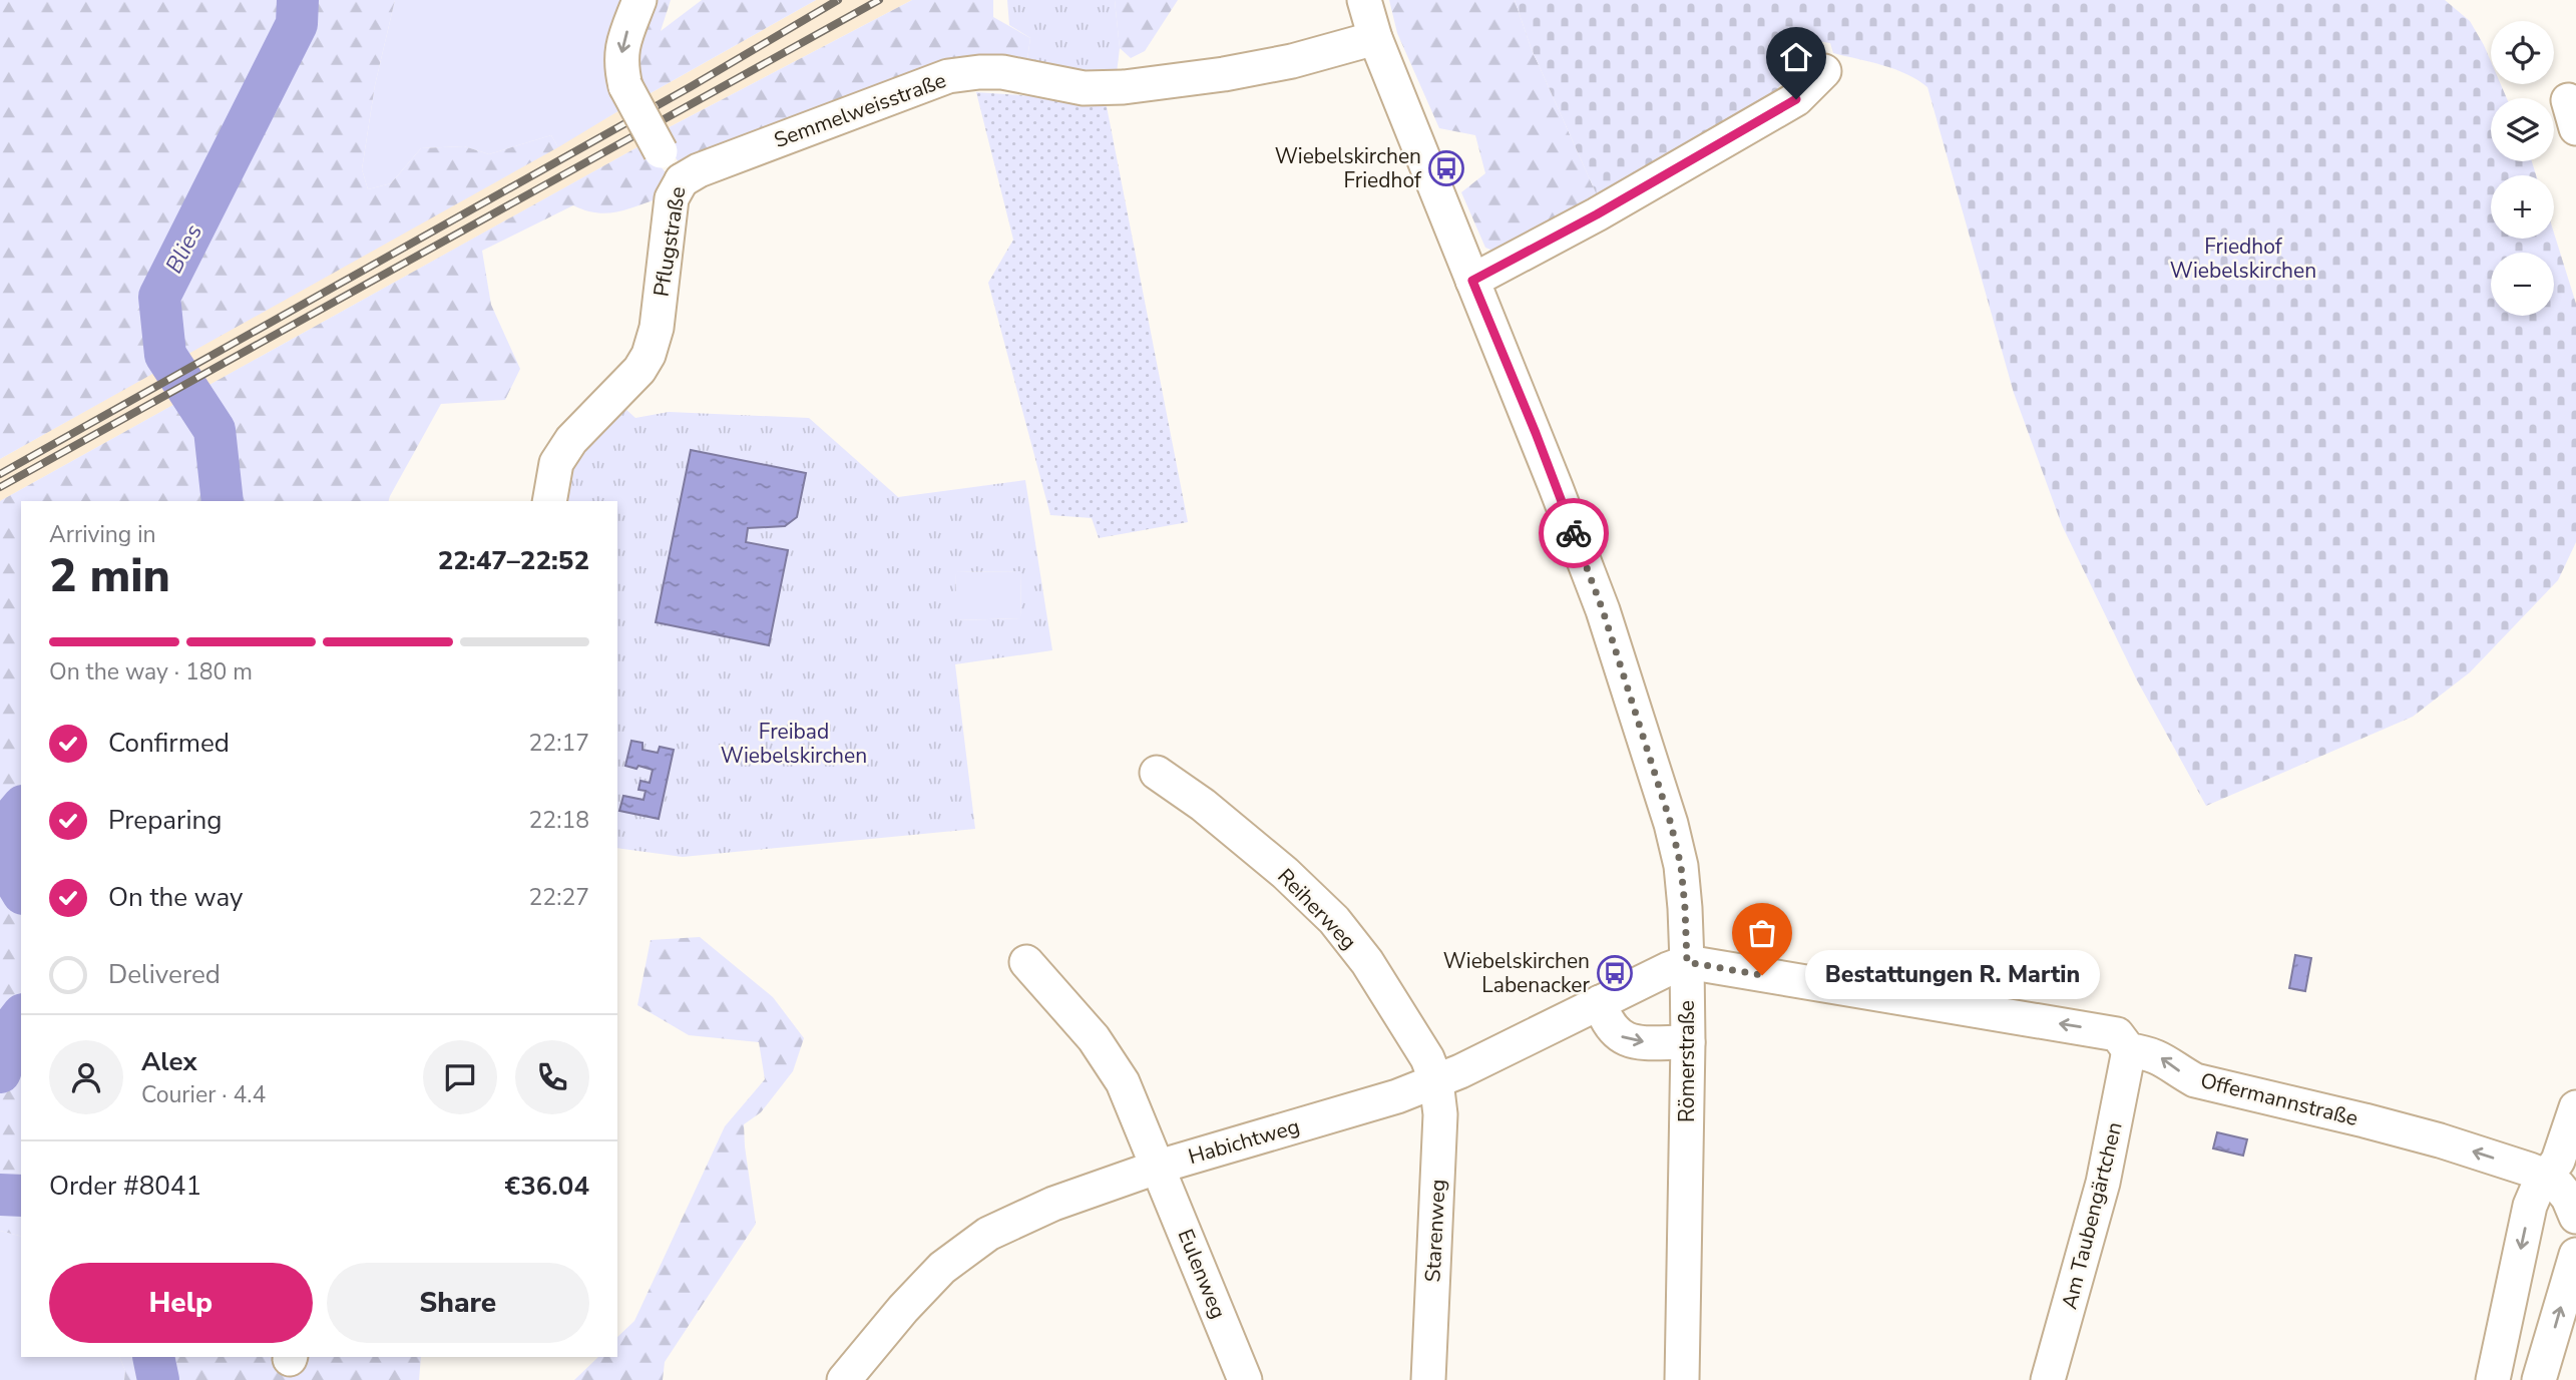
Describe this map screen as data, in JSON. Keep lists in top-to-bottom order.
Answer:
{
  "streets": {
    "street": [
      "Semmelweisstraße",
      "Pflugstraße",
      "Reiherweg",
      "Römerstraße",
      "Offermannstraße",
      "Habichtweg",
      "Am Taubengärtchen",
      "Starenweg",
      "Eulenweg"
    ]
  },
  "crossings": [
    ["Semmelweisstraße", "Pflugstraße"],
    ["Semmelweisstraße", "Römerstraße"],
    ["Reiherweg", "Habichtweg"],
    ["Reiherweg", "Starenweg"],
    ["Römerstraße", "Offermannstraße"],
    ["Römerstraße", "Habichtweg"],
    ["Offermannstraße", "Habichtweg"],
    ["Offermannstraße", "Am Taubengärtchen"],
    ["Habichtweg", "Starenweg"],
    ["Habichtweg", "Eulenweg"]
  ],
  "one_way": ["Offermannstraße"],
  "water": ["Blies"],
  "parks": ["Friedhof Wiebelskirchen", "Freibad Wiebelskirchen"],
  "places": {
    "bus stop": ["Wiebelskirchen Friedhof", "Wiebelskirchen Labenacker"],
    "other": ["Bestattungen R. Martin"]
  },
  "page": {
    "map_buttons": ["+", "−"],
    "heading": ["2 min", "Arriving in", "22:47–22:52"],
    "panel": [
      "Alex",
      "Courier · 4.4",
      "Order #8041",
      "€36.04"
    ],
    "bar": "On the way · 180 m",
    "list": [
      ["Confirmed", "22:17"],
      ["Preparing", "22:18"],
      ["On the way", "22:27"],
      "Delivered"
    ],
    "bubble": "Bestattungen R. Martin",
    "buttons": ["Help", "Share"]
  }
}
